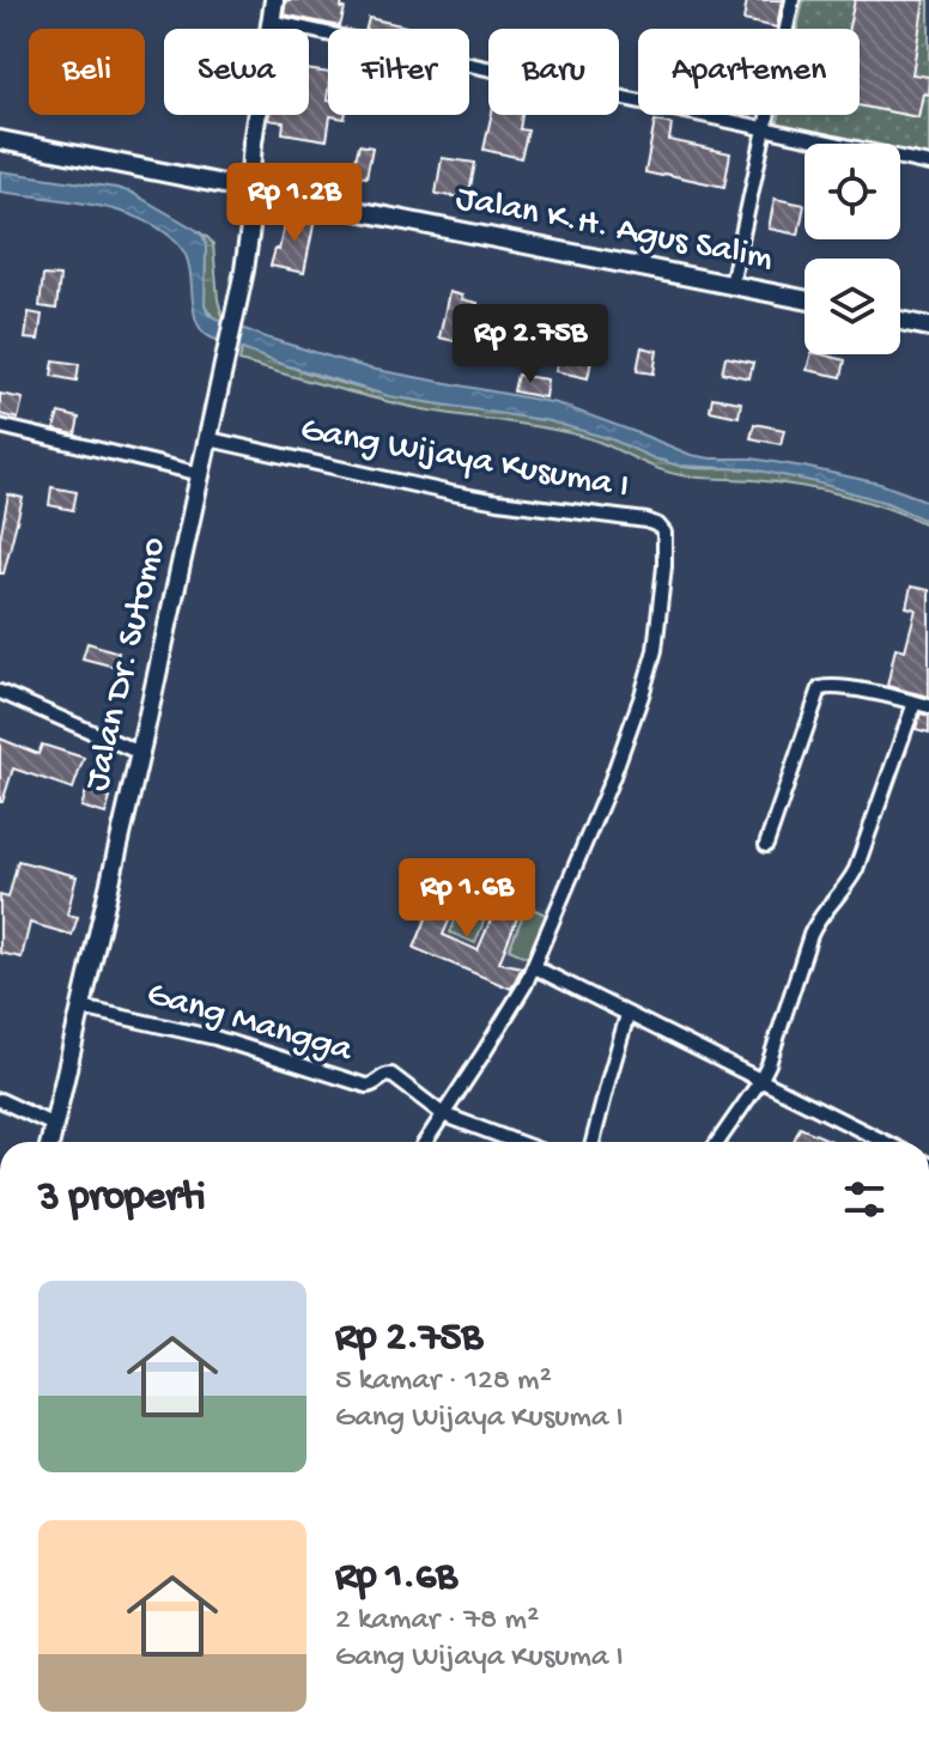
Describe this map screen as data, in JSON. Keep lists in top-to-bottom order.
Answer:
{
  "streets": {
    "main road": ["Jalan K.H. Agus Salim", "Jalan Dr. Sutomo"],
    "street": ["Gang Wijaya Kusuma I", "Gang Mangga"]
  },
  "crossings": [
    ["Jalan K.H. Agus Salim", "Jalan Dr. Sutomo"],
    ["Gang Wijaya Kusuma I", "Jalan Dr. Sutomo"],
    ["Gang Wijaya Kusuma I", "Gang Mangga"],
    ["Jalan Dr. Sutomo", "Gang Mangga"]
  ],
  "page": {
    "chip": [
      "Beli",
      "Sewa",
      "Filter",
      "Baru",
      "Apartemen"
    ],
    "price": ["Rp 1.2B", "Rp 2.75B", "Rp 1.6B"],
    "heading": "3 properti",
    "list": [
      {
        "name": "Rp 2.75B",
        "note": "5 kamar · 128 m² · Gang Wijaya Kusuma I"
      },
      {
        "name": "Rp 1.6B",
        "note": "2 kamar · 78 m² · Gang Wijaya Kusuma I"
      }
    ]
  }
}
